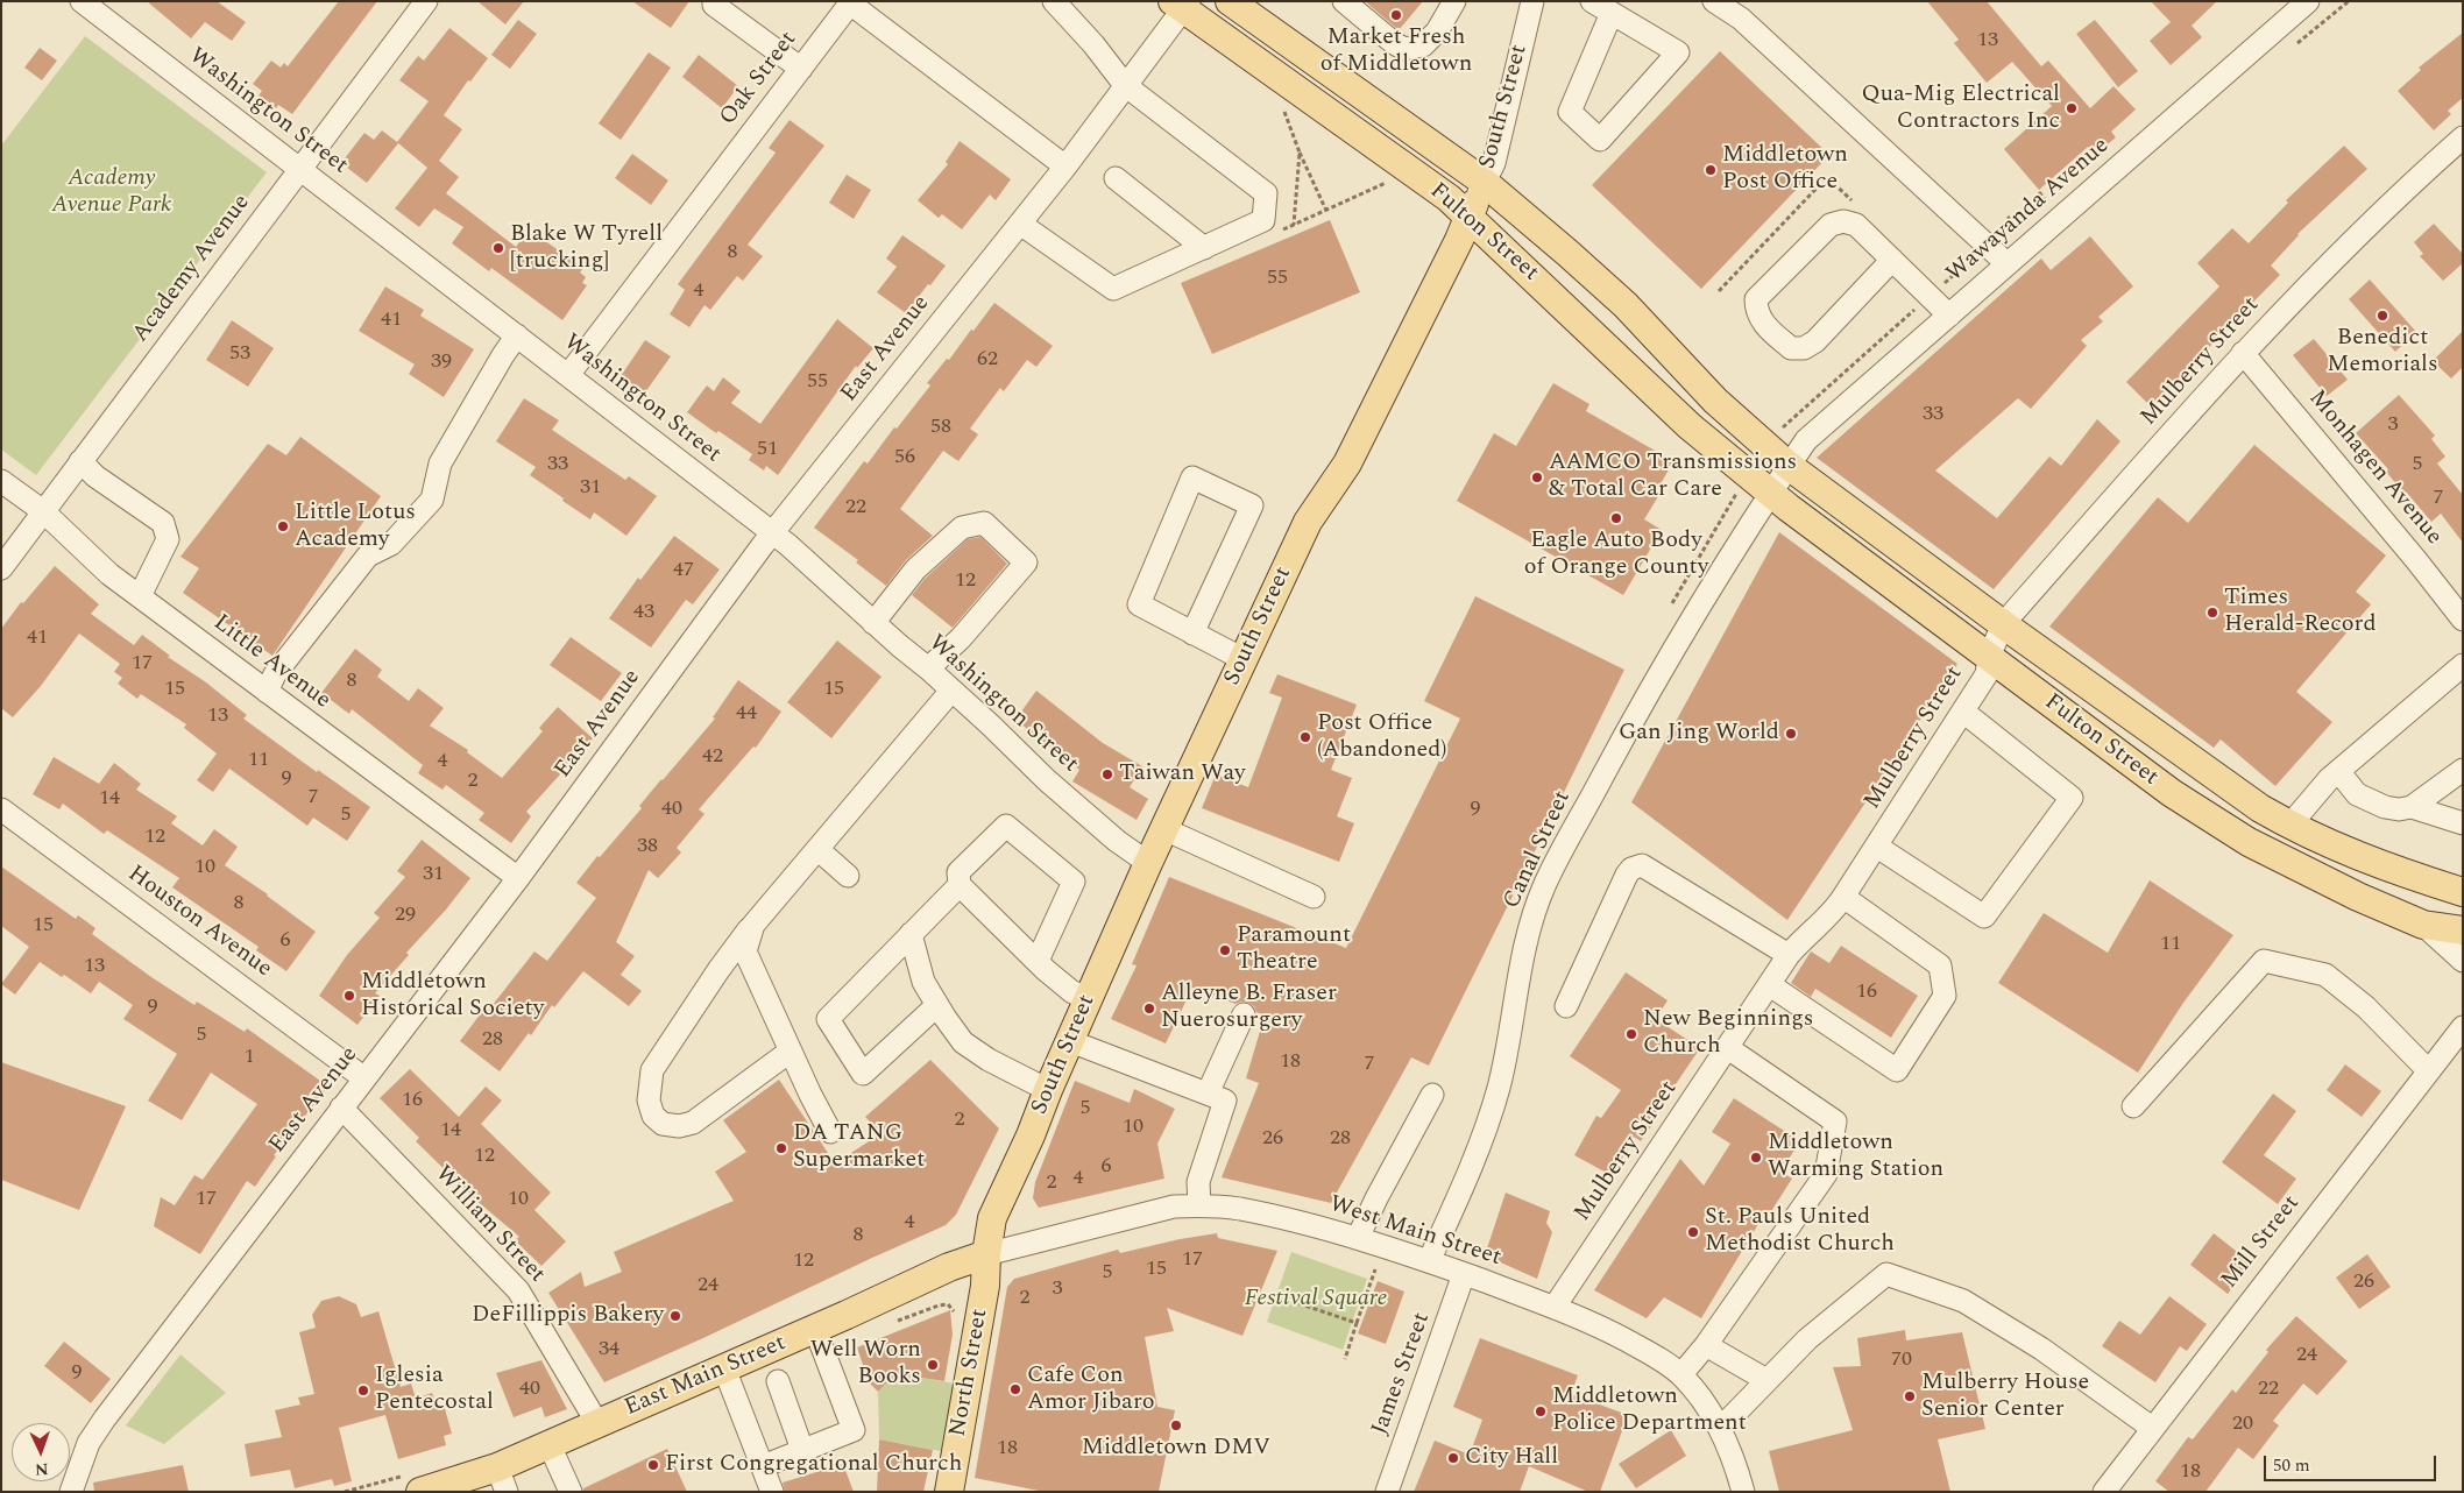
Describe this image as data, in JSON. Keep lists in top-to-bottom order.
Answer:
{
  "streets": {
    "main road": [
      "South Street",
      "Fulton Street",
      "North Street",
      "East Main Street"
    ],
    "street": [
      "Oak Street",
      "Washington Street",
      "Wawayanda Avenue",
      "Academy Avenue",
      "East Avenue",
      "Mulberry Street",
      "Monhagen Avenue",
      "Little Avenue",
      "Canal Street",
      "Houston Avenue",
      "William Street",
      "West Main Street",
      "Mill Street",
      "James Street"
    ]
  },
  "crossings": [
    ["Oak Street", "Washington Street"],
    ["Oak Street", "East Avenue"],
    ["South Street", "Washington Street"],
    ["South Street", "Fulton Street"],
    ["South Street", "West Main Street"],
    ["South Street", "North Street"],
    ["South Street", "East Main Street"],
    ["Washington Street", "Academy Avenue"],
    ["Washington Street", "East Avenue"],
    ["Wawayanda Avenue", "Fulton Street"],
    ["Fulton Street", "East Avenue"],
    ["Fulton Street", "Mulberry Street"],
    ["Fulton Street", "Canal Street"],
    ["Academy Avenue", "Little Avenue"],
    ["East Avenue", "Little Avenue"],
    ["East Avenue", "Houston Avenue"],
    ["East Avenue", "William Street"],
    ["Mulberry Street", "Monhagen Avenue"],
    ["Mulberry Street", "West Main Street"],
    ["Canal Street", "West Main Street"],
    ["William Street", "East Main Street"],
    ["West Main Street", "North Street"],
    ["West Main Street", "James Street"],
    ["West Main Street", "East Main Street"],
    ["North Street", "East Main Street"]
  ],
  "parks": ["Academy Avenue Park", "Festival Square"],
  "places": [
    "Market Fresh of Middletown",
    "Qua-Mig Electrical Contractors Inc",
    "Middletown Post Office",
    "Blake W Tyrell [trucking]",
    "Benedict Memorials",
    "AAMCO Transmissions & Total Car Care",
    "Eagle Auto Body of Orange County",
    "Little Lotus Academy",
    "Times Herald-Record",
    "Gan Jing World",
    "Post Office (Abandoned)",
    "Taiwan Way",
    "Paramount Theatre",
    "Middletown Historical Society",
    "Alleyne B. Fraser Nuerosurgery",
    "New Beginnings Church",
    "DA TANG Supermarket",
    "Middletown Warming Station",
    "St. Pauls United Methodist Church",
    "DeFillippis Bakery",
    "Well Worn Books",
    "Cafe Con Amor Jibaro",
    "Iglesia Pentecostal",
    "Mulberry House Senior Center",
    "Middletown Police Department",
    "Middletown DMV",
    "City Hall",
    "First Congregational Church"
  ],
  "house_numbers": [
    "13",
    "8",
    "55",
    "4",
    "41",
    "53",
    "62",
    "39",
    "55",
    "33",
    "3",
    "58",
    "51",
    "56",
    "33",
    "5",
    "31",
    "7",
    "22",
    "47",
    "12",
    "43",
    "41",
    "17",
    "8",
    "15",
    "15",
    "44",
    "13",
    "42",
    "11",
    "4",
    "9",
    "2",
    "7",
    "14",
    "40",
    "9",
    "5",
    "12",
    "38",
    "10",
    "31",
    "8",
    "29",
    "15",
    "6",
    "11",
    "13",
    "16",
    "9",
    "5",
    "28",
    "1",
    "18",
    "7",
    "16",
    "5",
    "2",
    "10",
    "14",
    "26",
    "28",
    "12",
    "6",
    "4",
    "2",
    "17",
    "10",
    "4",
    "8",
    "17",
    "12",
    "15",
    "5",
    "26",
    "24",
    "3",
    "2",
    "34",
    "24",
    "70",
    "9",
    "40",
    "22",
    "20",
    "18",
    "18"
  ],
  "scale_bar": "50 m",
  "north": "bottom"
}
